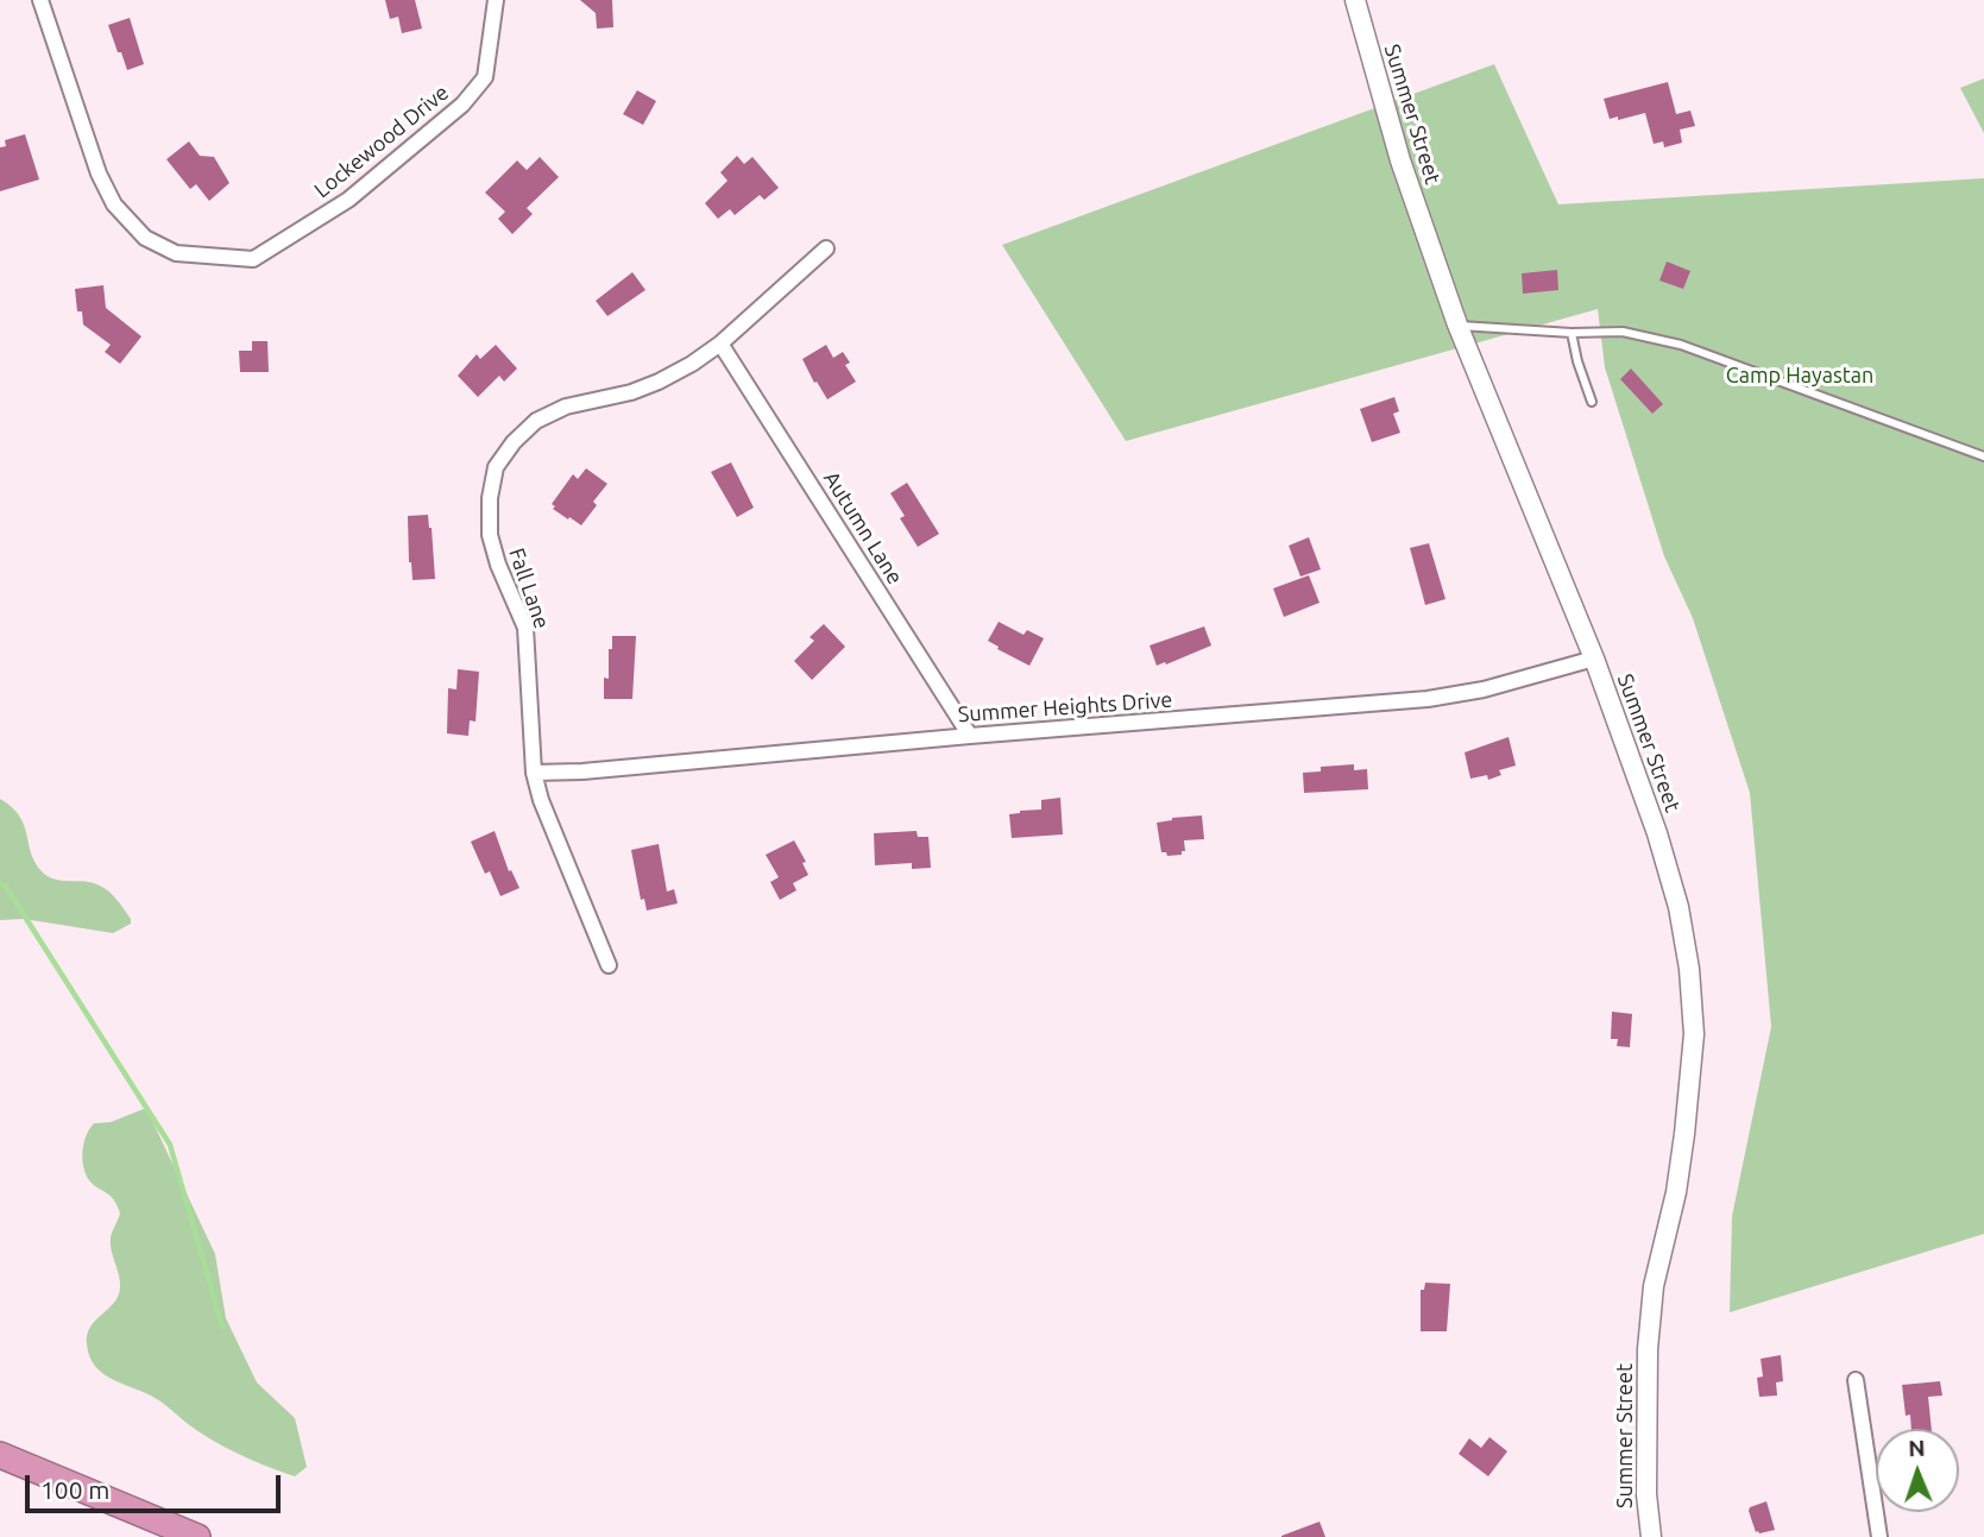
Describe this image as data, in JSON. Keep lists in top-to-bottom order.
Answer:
{
  "streets": {
    "main road": ["Summer Street"],
    "street": [
      "Lockewood Drive",
      "Autumn Lane",
      "Fall Lane",
      "Summer Heights Drive"
    ]
  },
  "crossings": [
    ["Summer Street", "Summer Heights Drive"],
    ["Autumn Lane", "Fall Lane"],
    ["Autumn Lane", "Summer Heights Drive"],
    ["Fall Lane", "Summer Heights Drive"]
  ],
  "parks": ["Camp Hayastan"],
  "scale_bar": "100 m",
  "north": "top"
}
